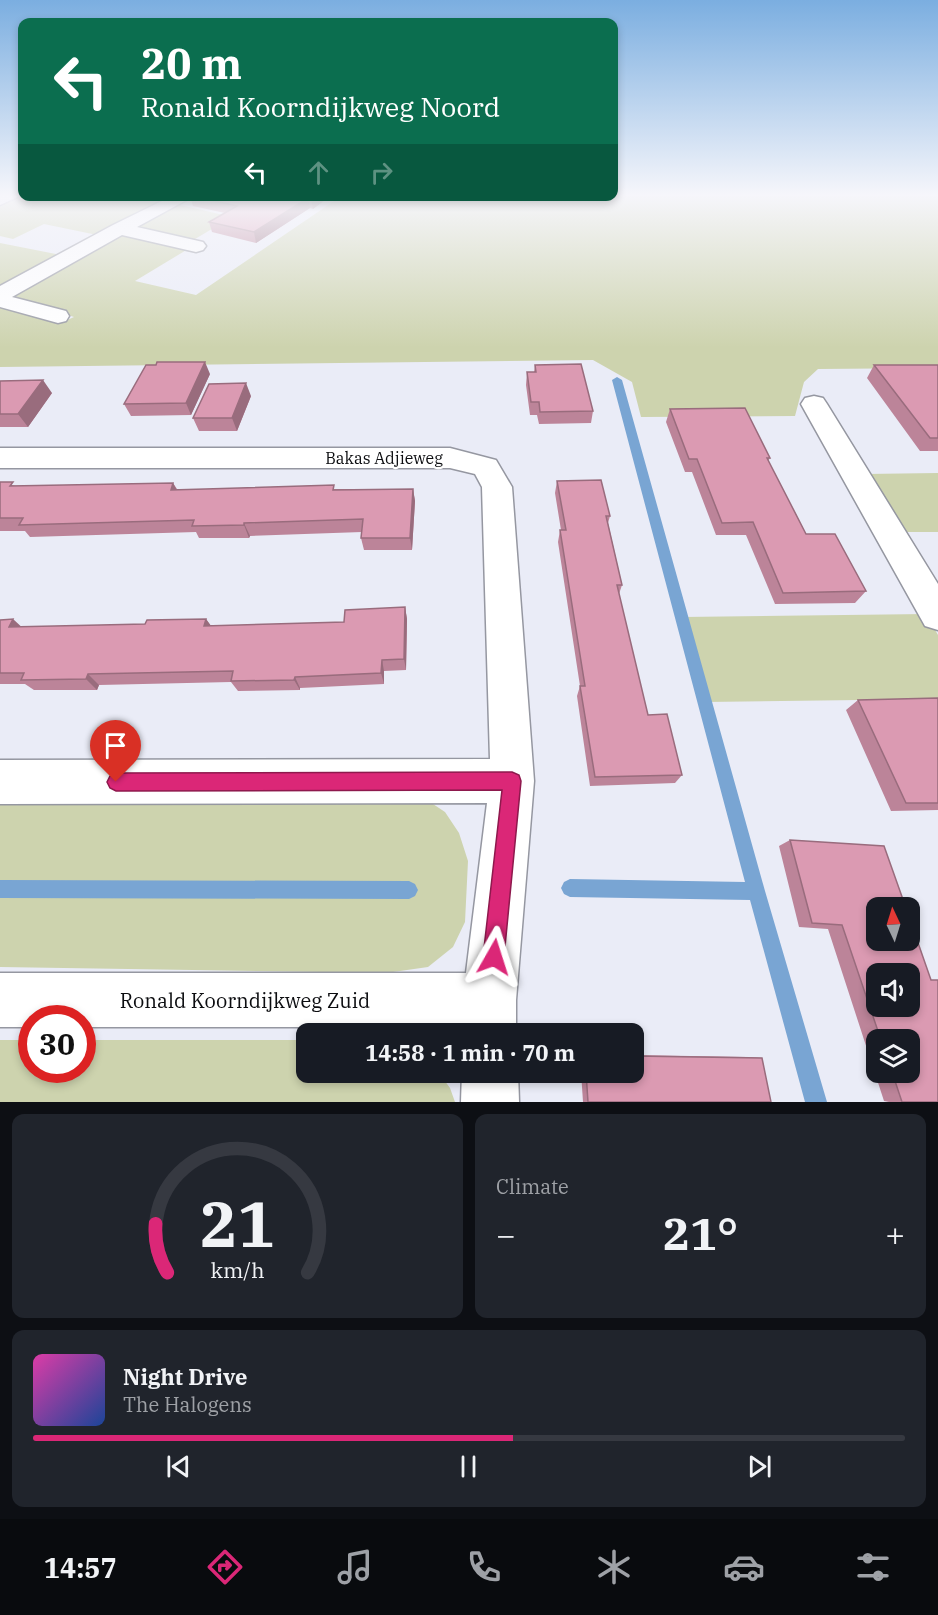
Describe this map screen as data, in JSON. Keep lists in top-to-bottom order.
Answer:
{
  "streets": {
    "street": ["Bakas Adjieweg", "Ronald Koorndijkweg Zuid"]
  },
  "crossings": [
    ["Bakas Adjieweg", "Ronald Koorndijkweg Zuid"]
  ],
  "north": "top",
  "page": {
    "turn": ["20 m", "Ronald Koorndijkweg Noord"],
    "limit": "30",
    "trip": "14:58 · 1 min · 70 m",
    "tile": "Climate",
    "heat": ["−", "21°", "+"],
    "song": ["Night Drive", "The Halogens"],
    "tabs": "14:57",
    "gauge": ["21", "km/h"]
  }
}
